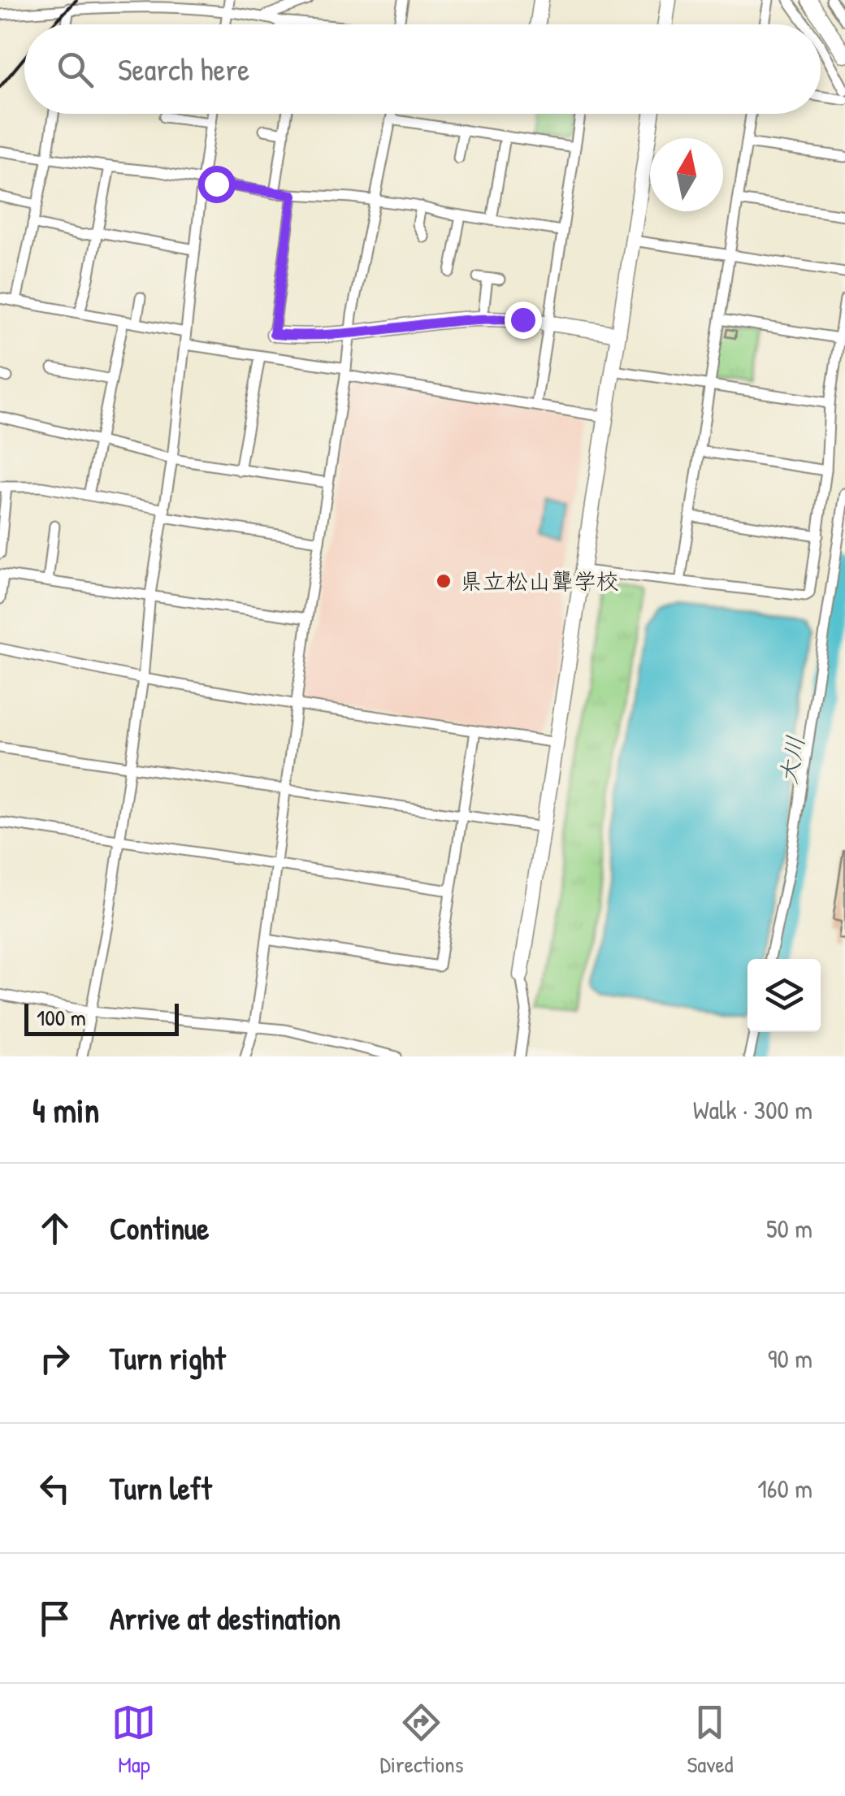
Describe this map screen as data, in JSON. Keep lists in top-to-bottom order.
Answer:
{
  "water": ["大川"],
  "places": ["県立松山聾学校"],
  "scale_bar": "100 m",
  "north": "top",
  "page": {
    "search": "Search here",
    "scale": "100 m",
    "heading": ["4 min", "Walk · 300 m"],
    "list": [
      ["Continue", "50 m"],
      ["Turn right", "90 m"],
      ["Turn left", "160 m"],
      "Arrive at destination"
    ],
    "nav": ["Map", "Directions", "Saved"]
  }
}
